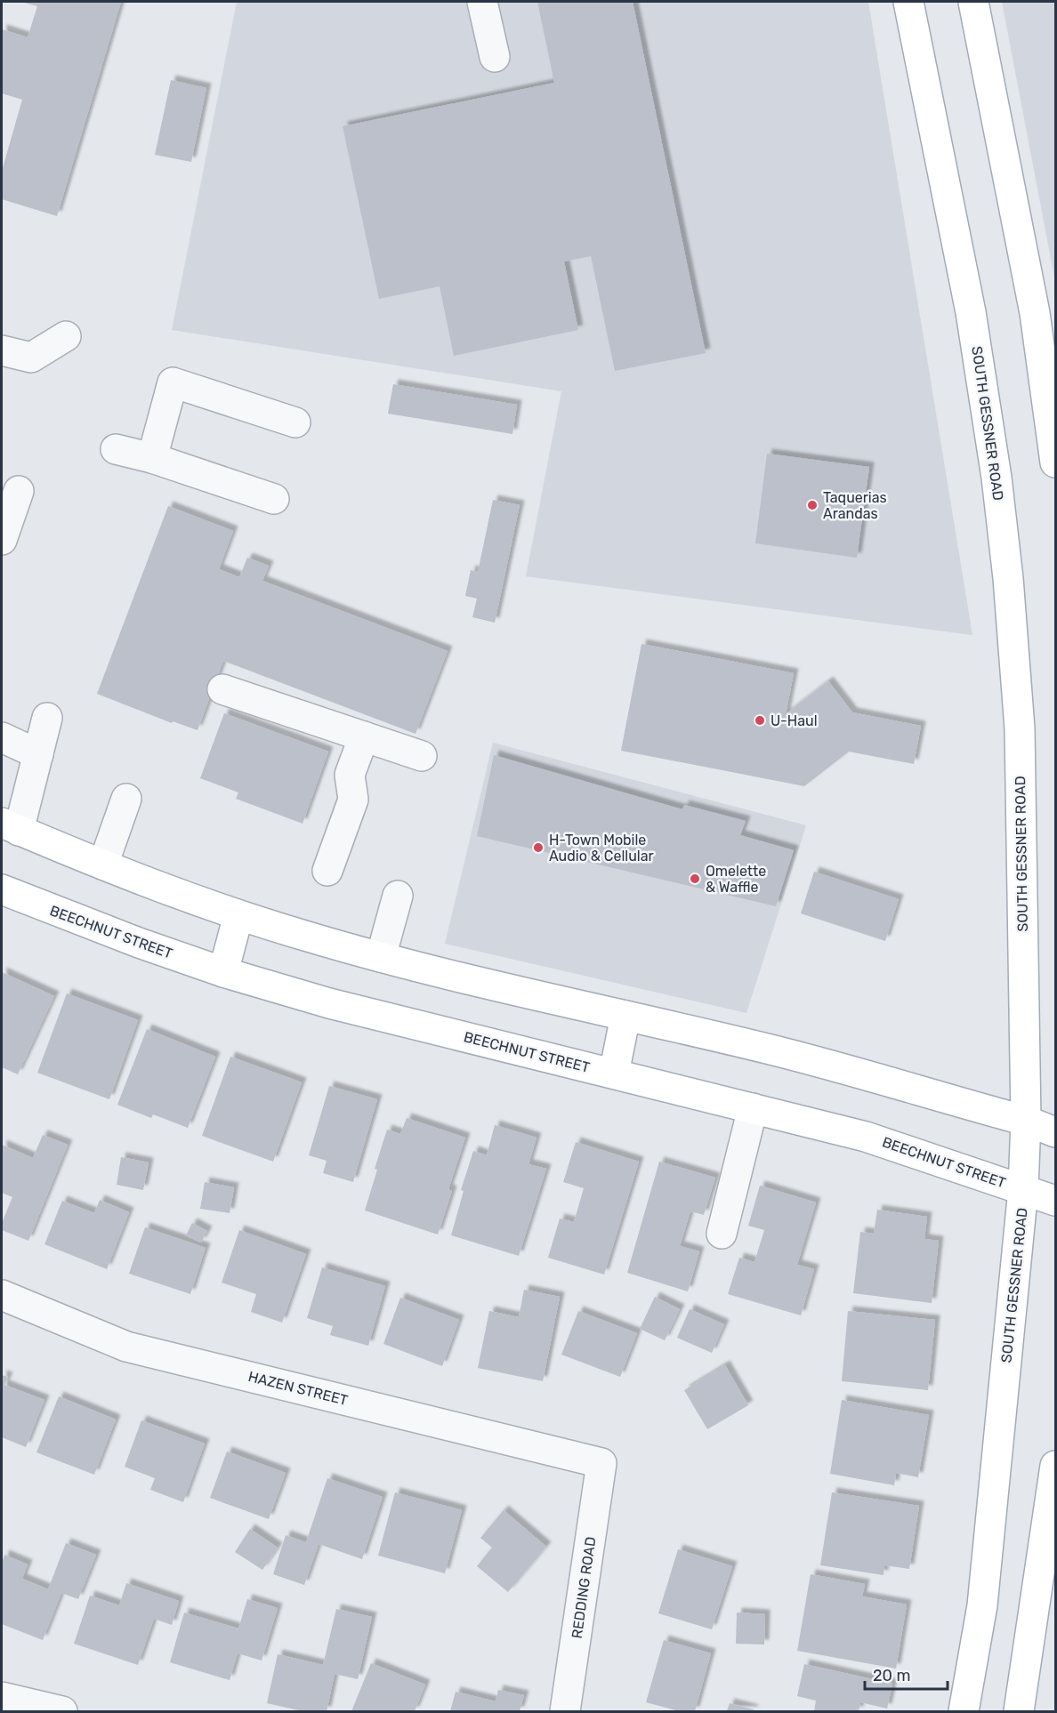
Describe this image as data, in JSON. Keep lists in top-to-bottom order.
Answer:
{
  "streets": {
    "main road": ["SOUTH GESSNER ROAD", "BEECHNUT STREET"],
    "street": ["HAZEN STREET", "REDDING ROAD"]
  },
  "crossings": [
    ["SOUTH GESSNER ROAD", "BEECHNUT STREET"],
    ["HAZEN STREET", "REDDING ROAD"]
  ],
  "places": [
    "Taquerias Arandas",
    "U-Haul",
    "H-Town Mobile Audio & Cellular",
    "Omelette & Waffle"
  ],
  "scale_bar": "20 m"
}
